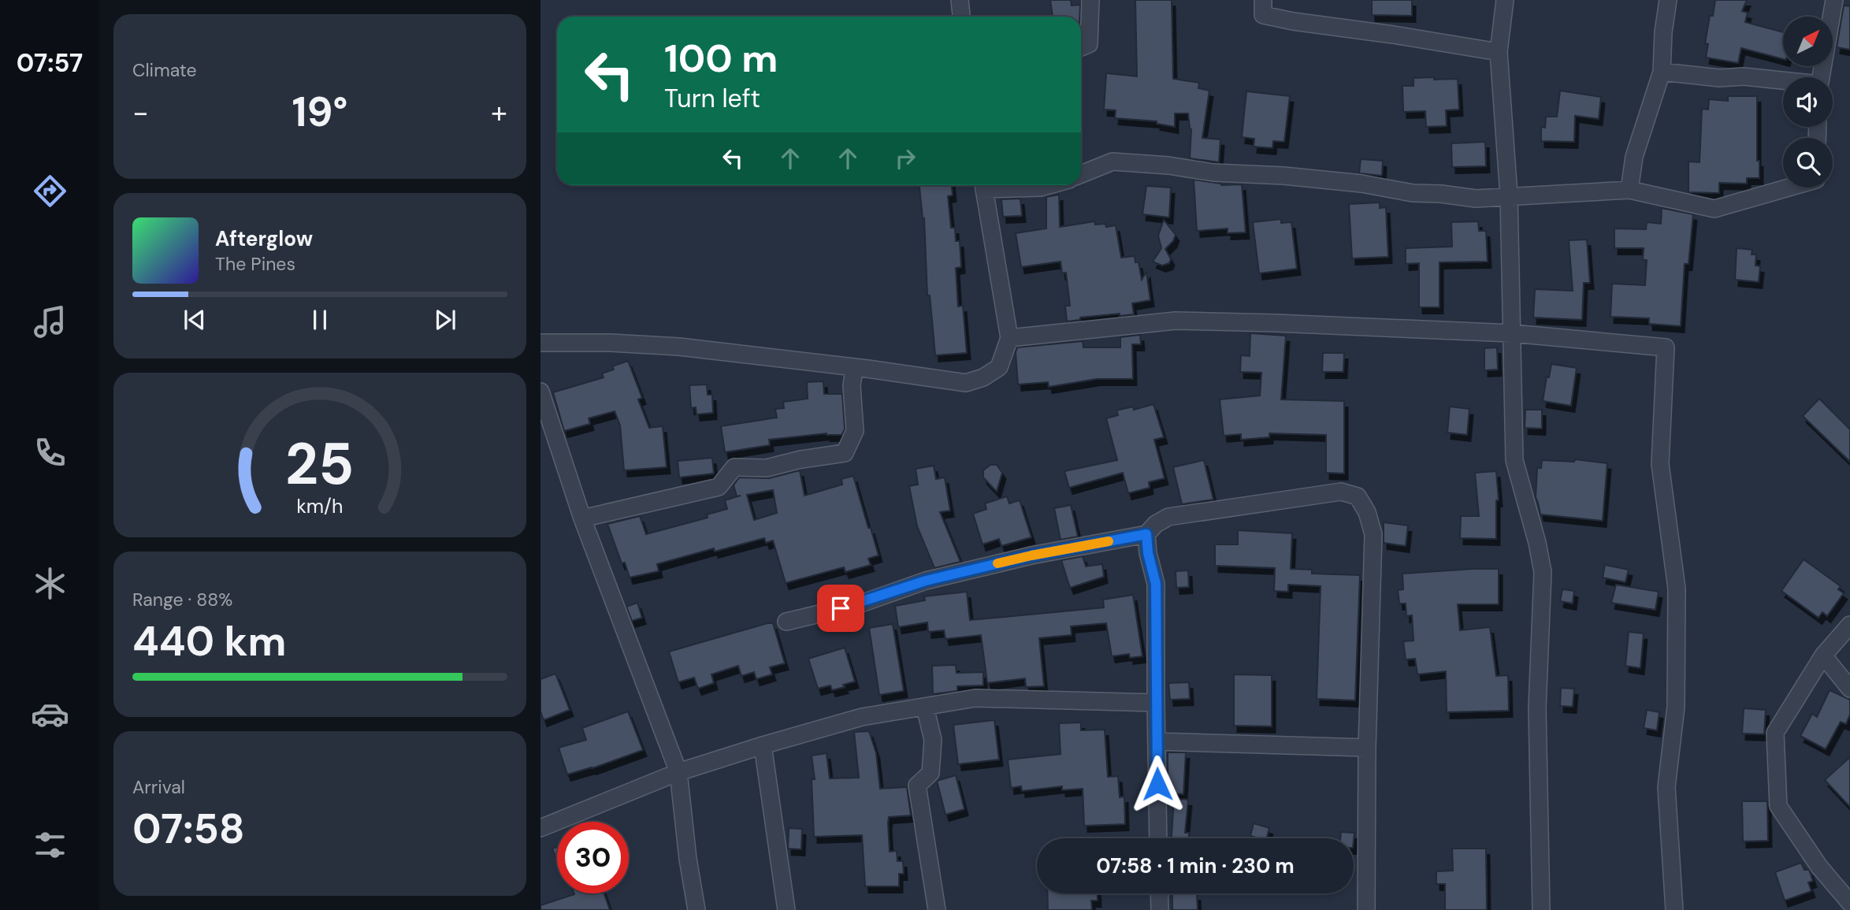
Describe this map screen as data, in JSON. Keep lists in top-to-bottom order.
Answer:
{
  "north": "top right",
  "page": {
    "tabs": "07:57",
    "tile": [
      "Climate",
      ["Range · 88%", "440 km"],
      ["Arrival", "07:58"]
    ],
    "turn": ["100 m", "Turn left"],
    "heat": ["−", "19°", "+"],
    "song": ["Afterglow", "The Pines"],
    "limit": "30",
    "trip": "07:58 · 1 min · 230 m",
    "gauge": ["25", "km/h"]
  }
}
